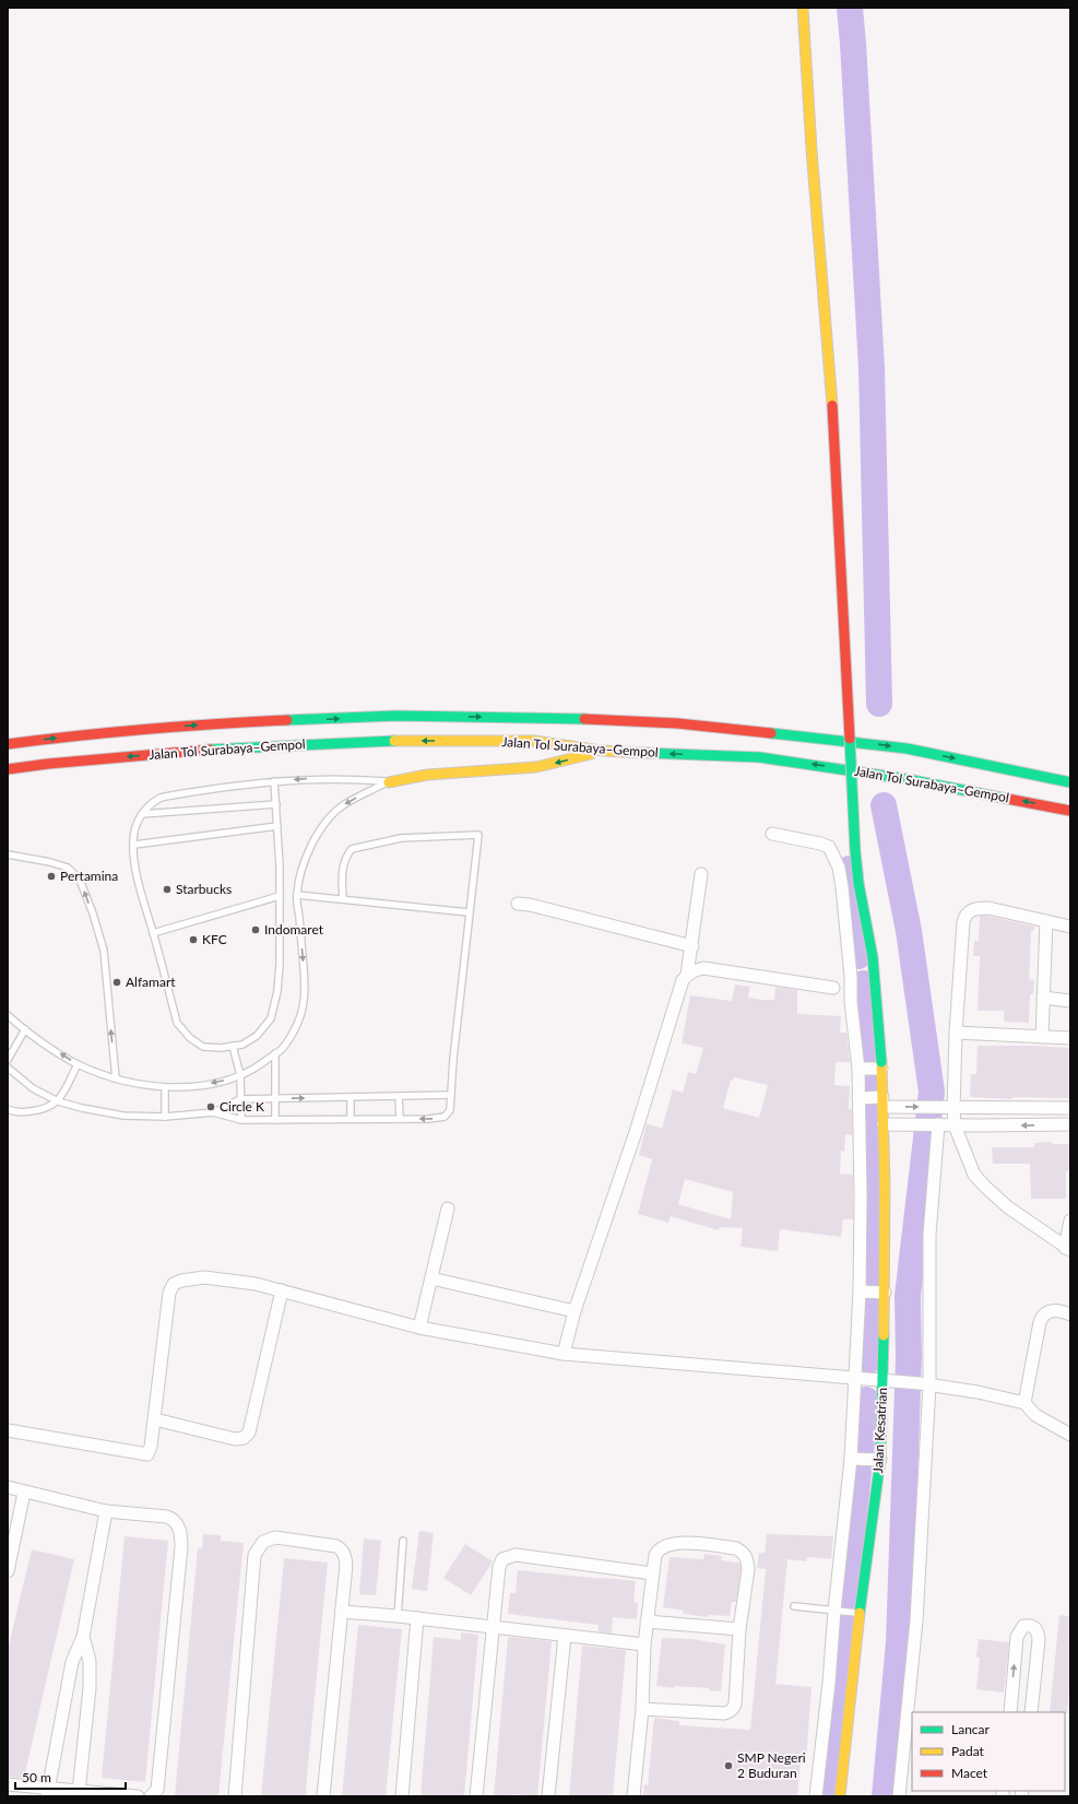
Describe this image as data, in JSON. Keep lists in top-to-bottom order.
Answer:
{
  "streets": {
    "main road": ["Jalan Tol Surabaya–Gempol", "Jalan Kesatrian"]
  },
  "places": [
    "Pertamina",
    "Starbucks",
    "Indomaret",
    "KFC",
    "Alfamart",
    "Circle K",
    "SMP Negeri 2 Buduran"
  ],
  "legend": ["Lancar", "Padat", "Macet"],
  "scale_bar": "50 m"
}
